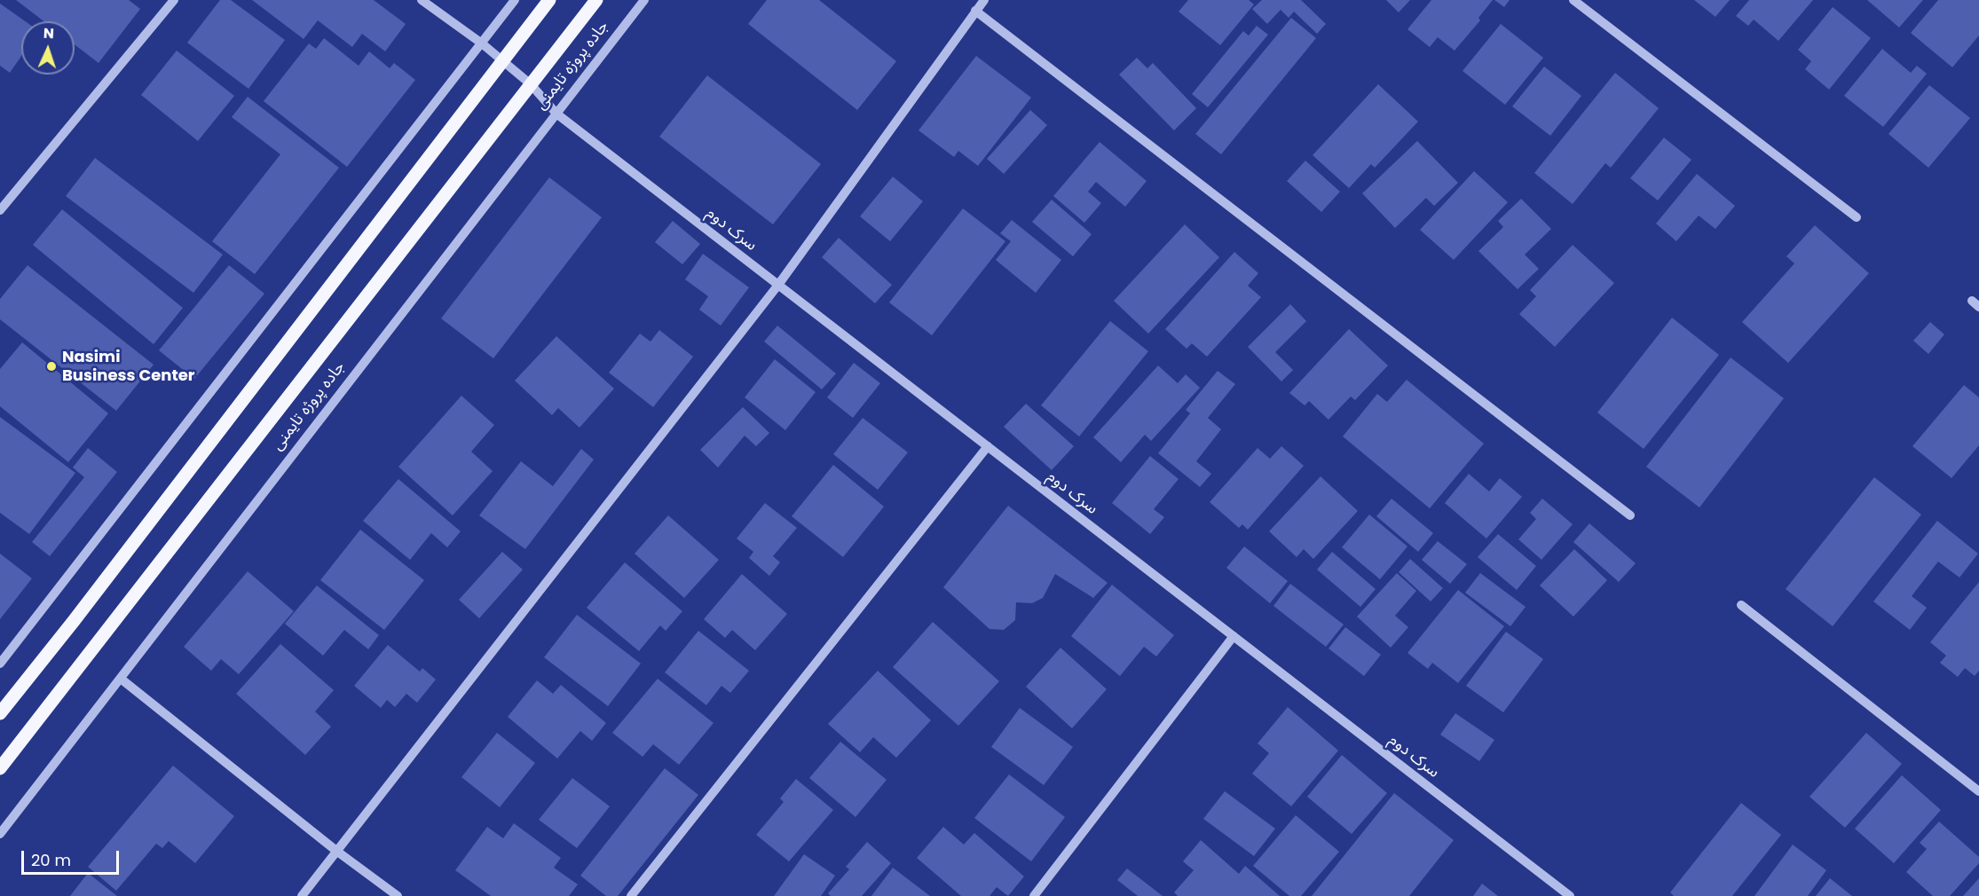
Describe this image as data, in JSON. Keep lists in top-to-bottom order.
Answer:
{
  "streets": {
    "main road": ["جاده پروژه تایمنی"],
    "street": ["سرک دوم"]
  },
  "crossings": [
    ["جاده پروژه تایمنی", "سرک دوم"]
  ],
  "places": ["Nasimi Business Center"],
  "scale_bar": "20 m",
  "north": "top"
}
